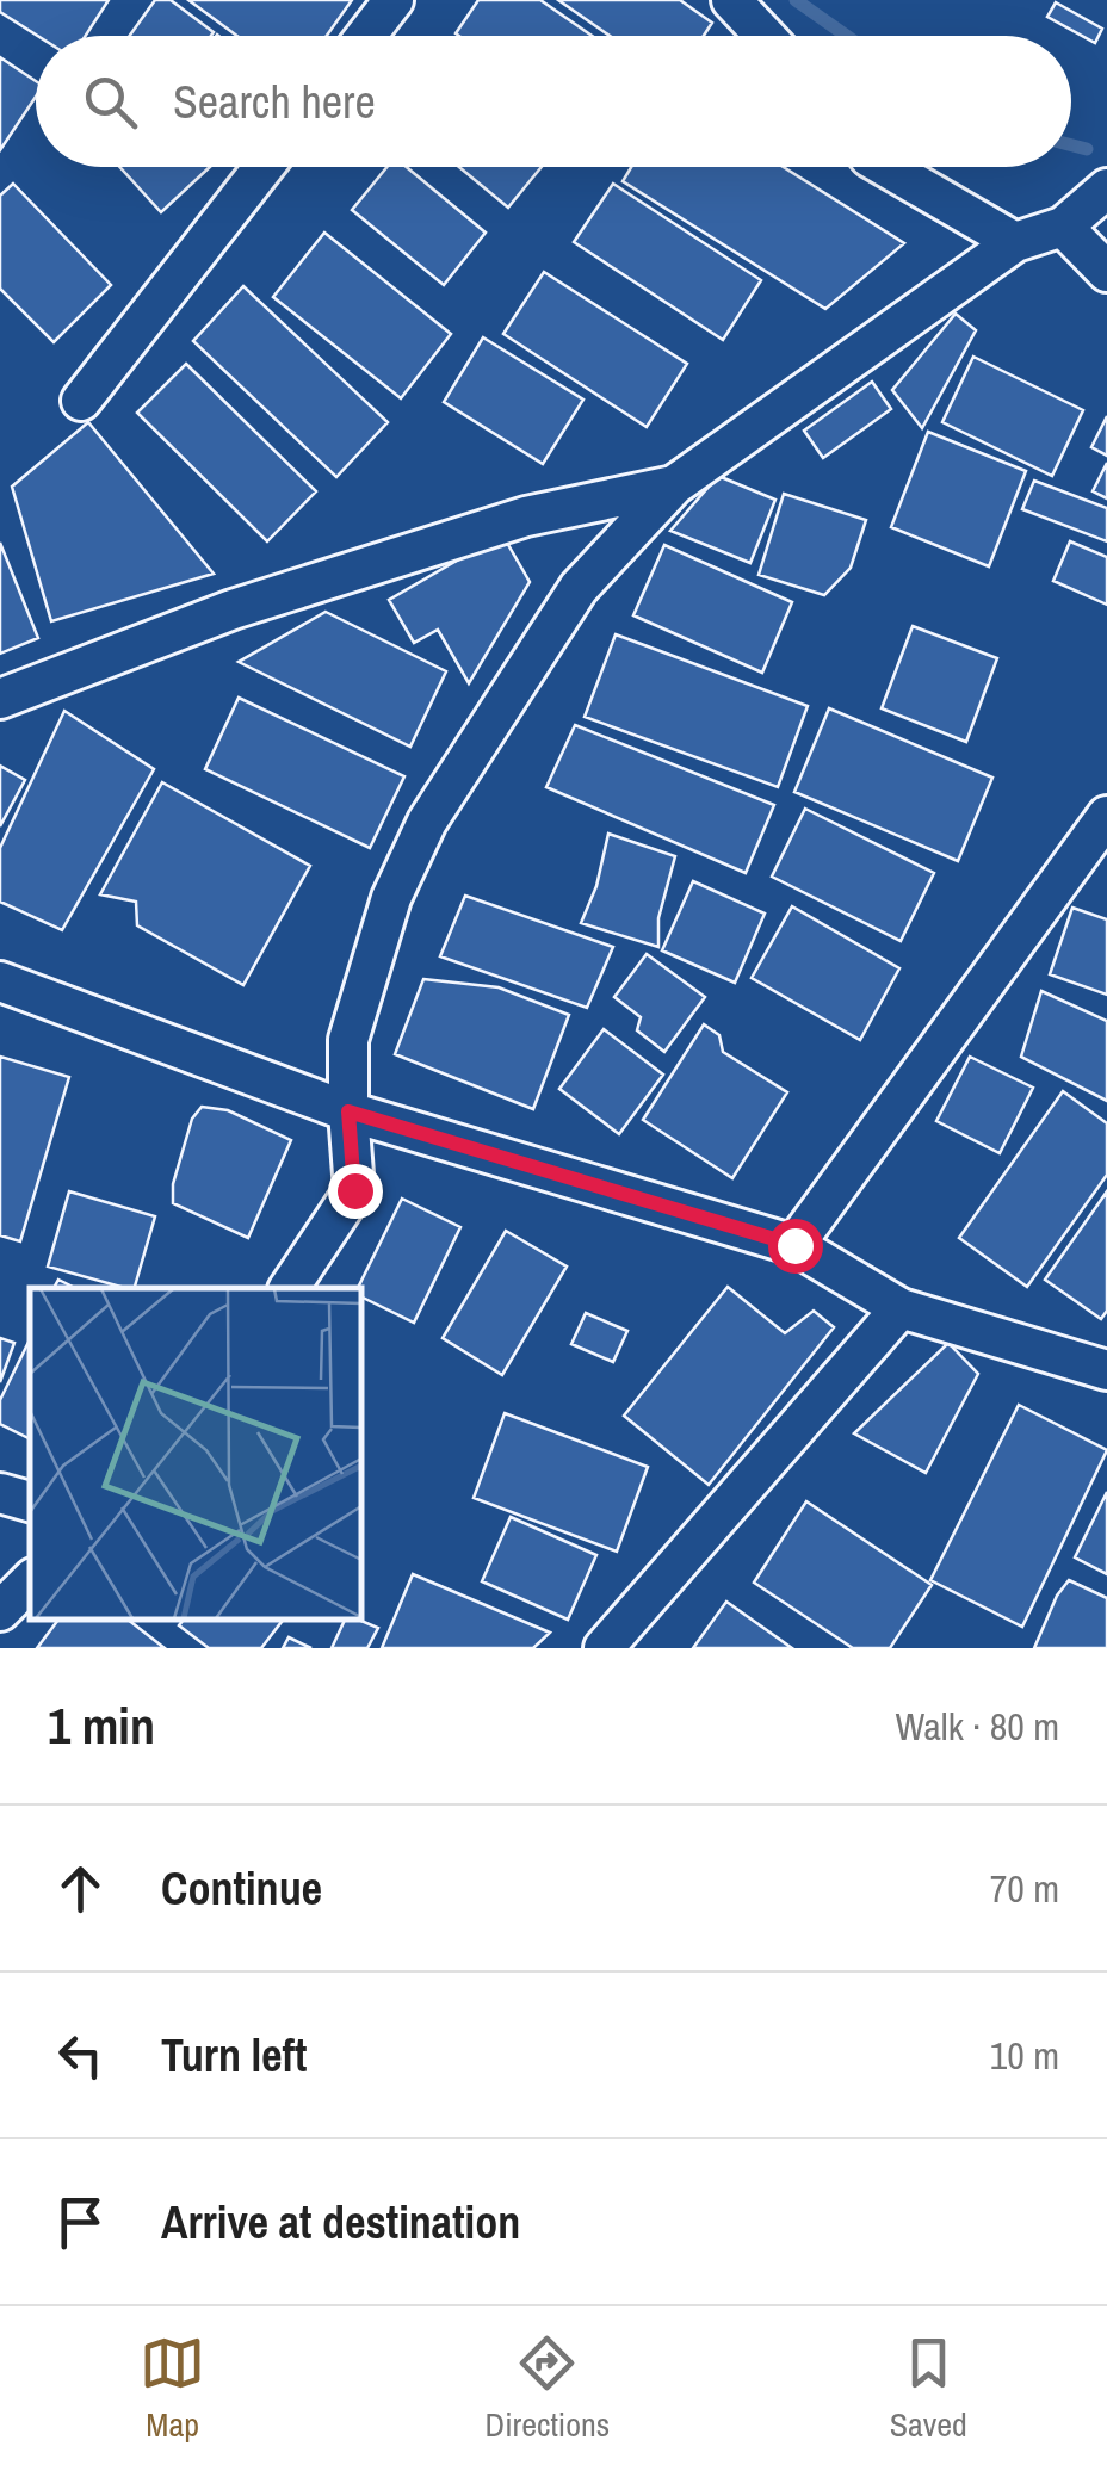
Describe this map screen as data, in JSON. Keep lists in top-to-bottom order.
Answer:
{
  "page": {
    "search": "Search here",
    "heading": ["1 min", "Walk · 80 m"],
    "list": [
      ["Continue", "70 m"],
      ["Turn left", "10 m"],
      "Arrive at destination"
    ],
    "nav": ["Map", "Directions", "Saved"]
  }
}
